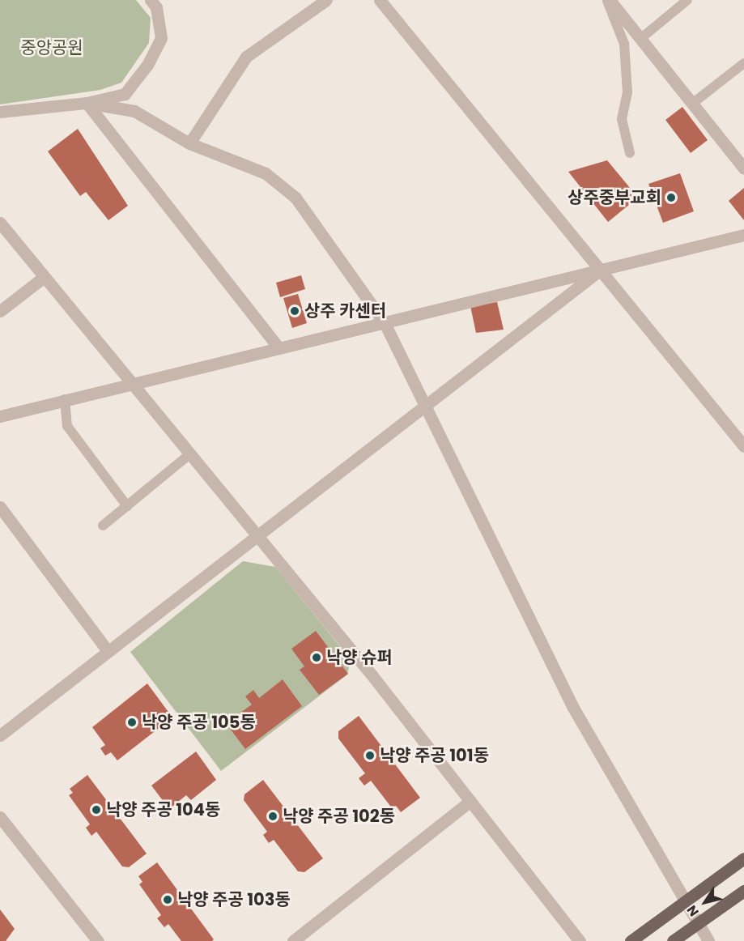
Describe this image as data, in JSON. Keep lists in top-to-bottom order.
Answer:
{
  "parks": ["중앙공원"],
  "places": [
    "상주중부교회",
    "상주 카센터",
    "낙양 슈퍼",
    "낙양 주공 105동",
    "낙양 주공 101동",
    "낙양 주공 104동",
    "낙양 주공 102동",
    "낙양 주공 103동"
  ],
  "north": "bottom left"
}
